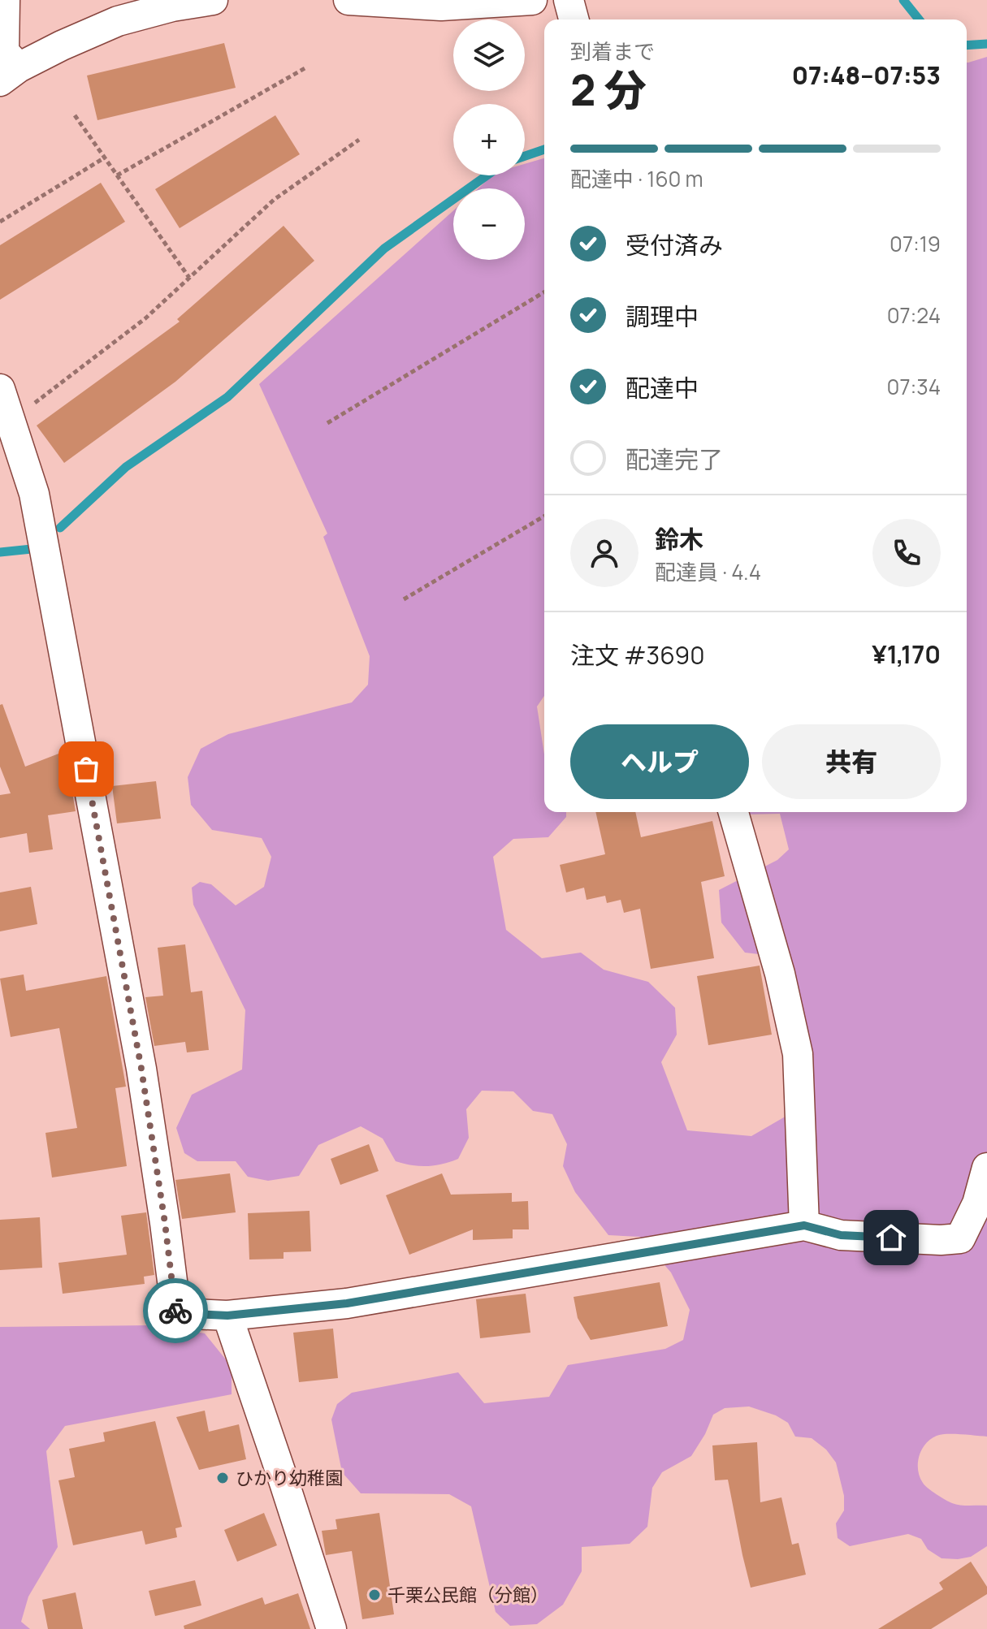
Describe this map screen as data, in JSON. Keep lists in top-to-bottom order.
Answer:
{
  "places": ["ひかり幼稚園", "千栗公民館（分館）"],
  "page": {
    "map_buttons": ["+", "−"],
    "heading": ["2 分", "到着まで", "07:48–07:53"],
    "panel": [
      "鈴木",
      "配達員 · 4.4",
      "注文 #3690",
      "¥1,170"
    ],
    "bar": "配達中 · 160 m",
    "list": [
      ["受付済み", "07:19"],
      ["調理中", "07:24"],
      ["配達中", "07:34"],
      "配達完了"
    ],
    "buttons": ["ヘルプ", "共有"]
  }
}
